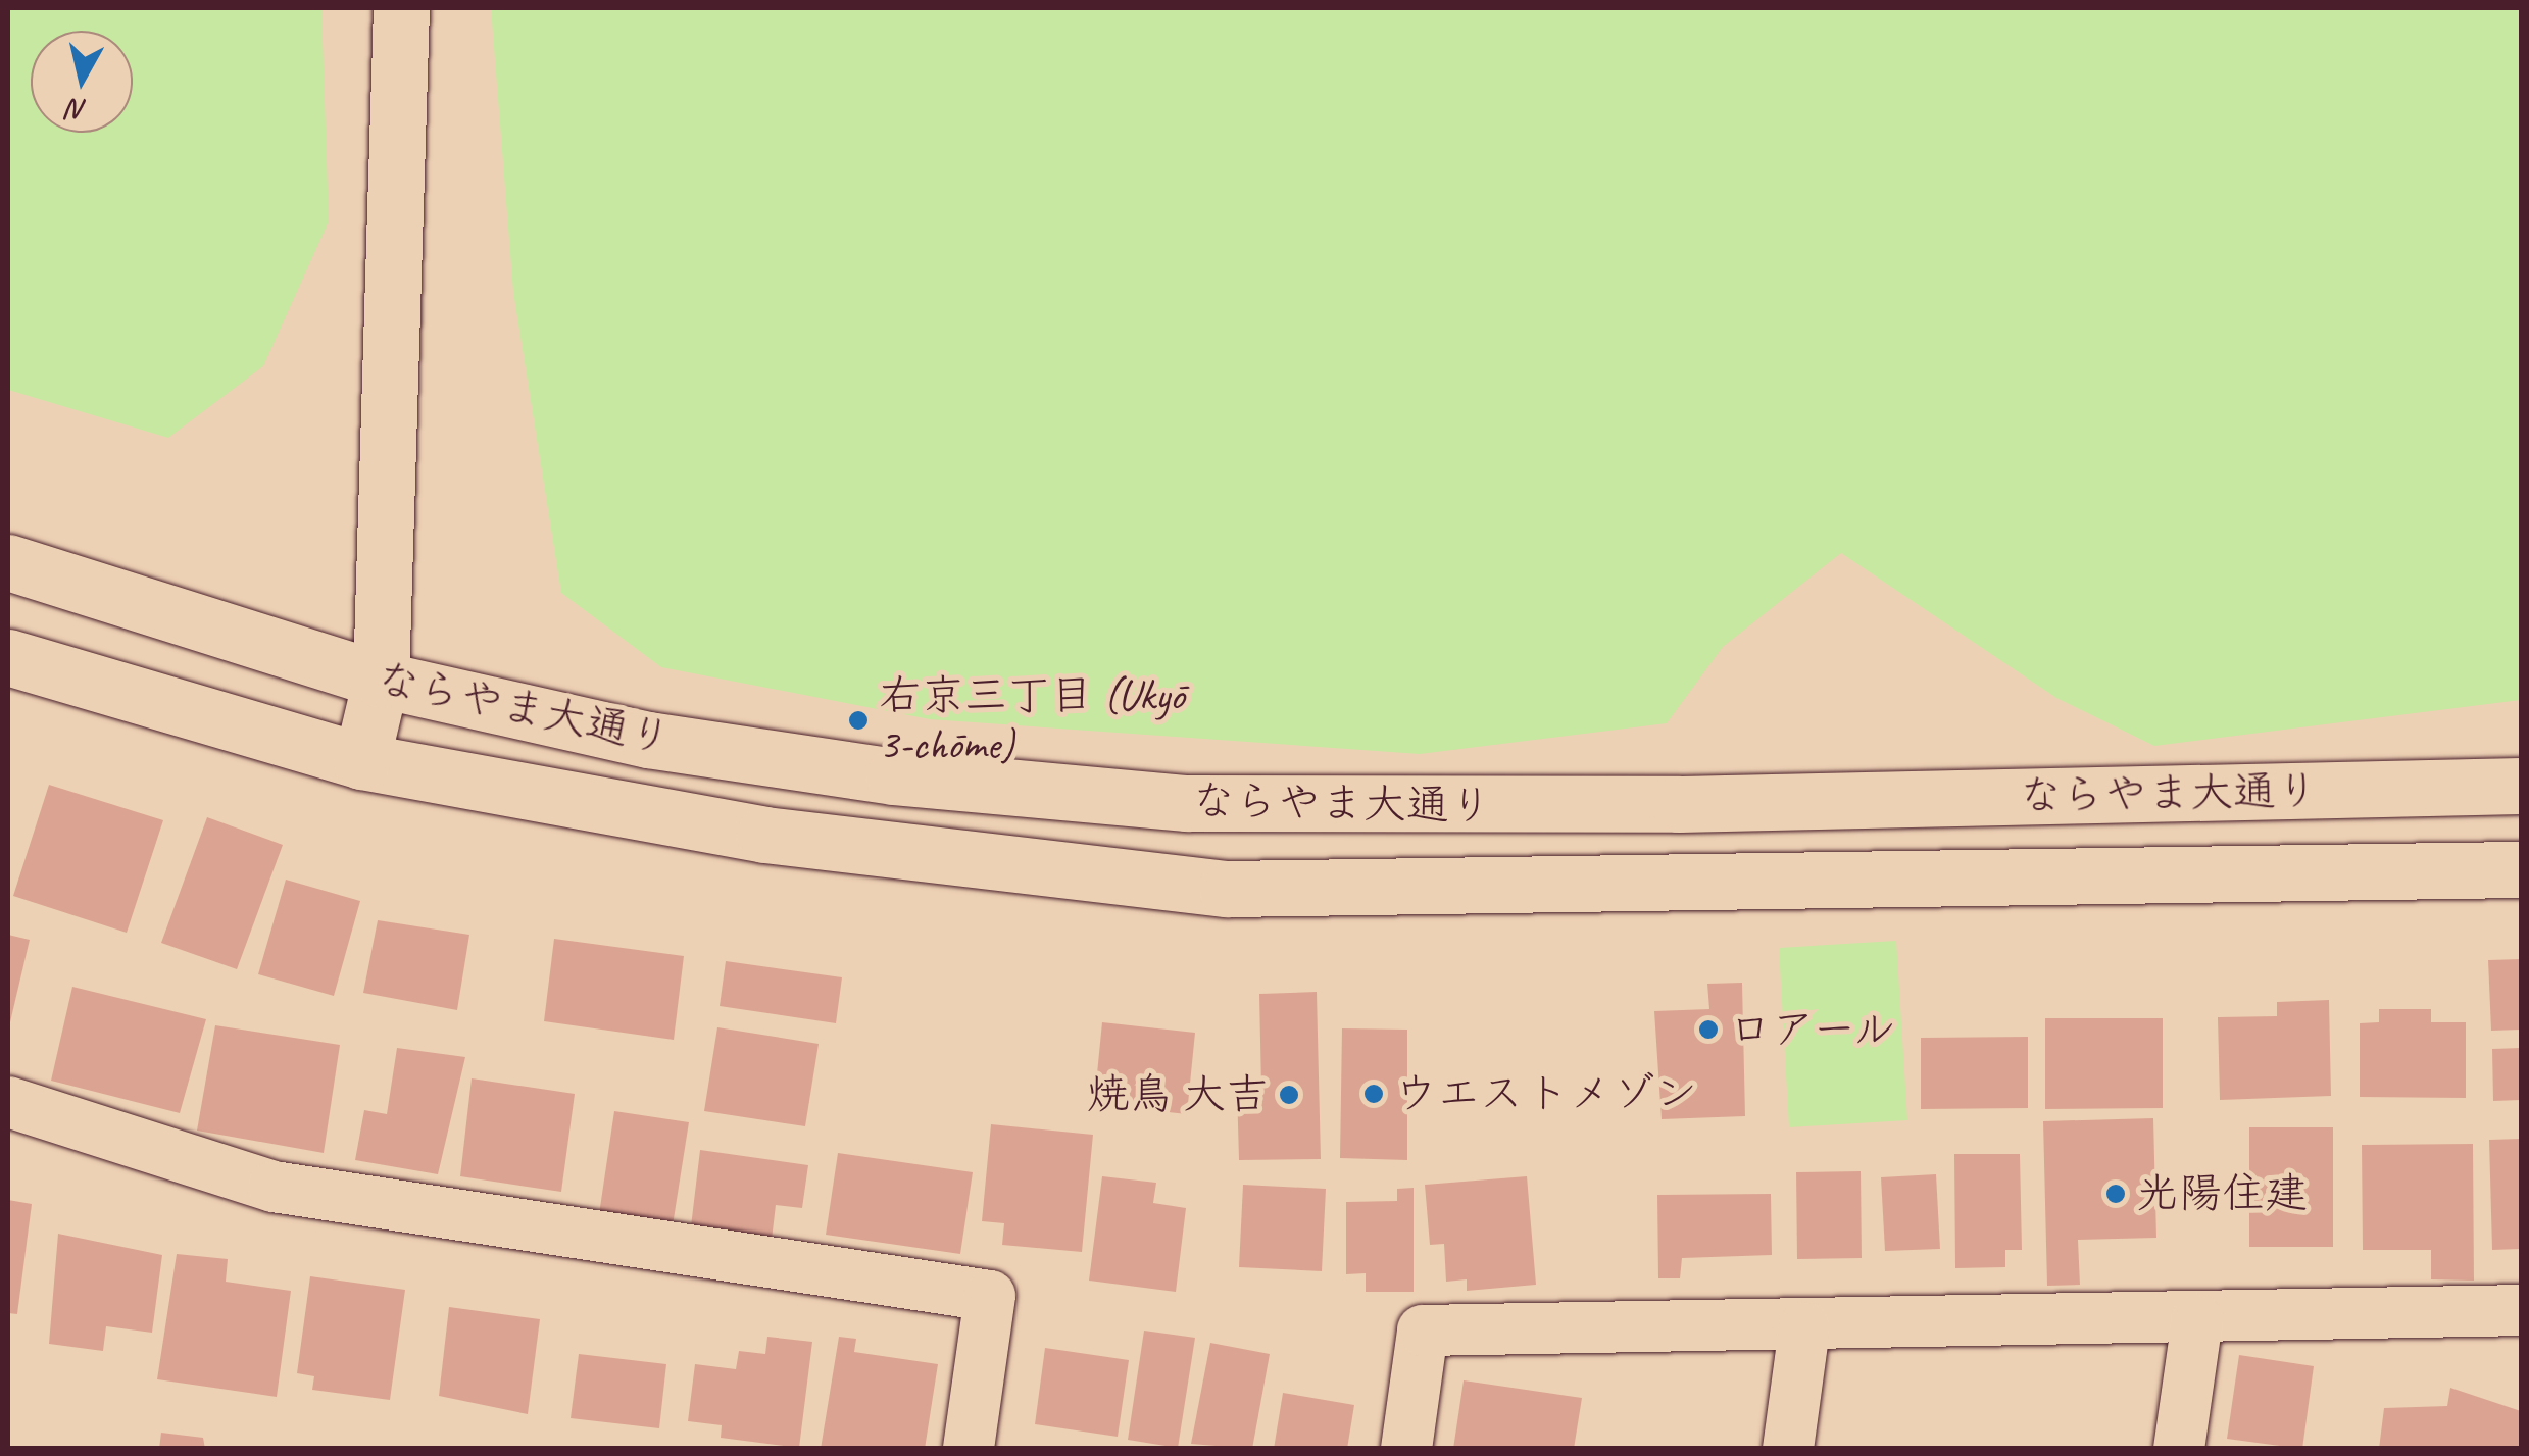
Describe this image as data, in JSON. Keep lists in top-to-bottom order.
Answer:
{
  "streets": {
    "main road": ["ならやま大通り"]
  },
  "places": [
    "右京三丁目 (Ukyō 3-chōme)",
    "ロアール",
    "ウエストメゾン",
    "焼鳥 大吉",
    "光陽住建"
  ],
  "north": "bottom"
}
